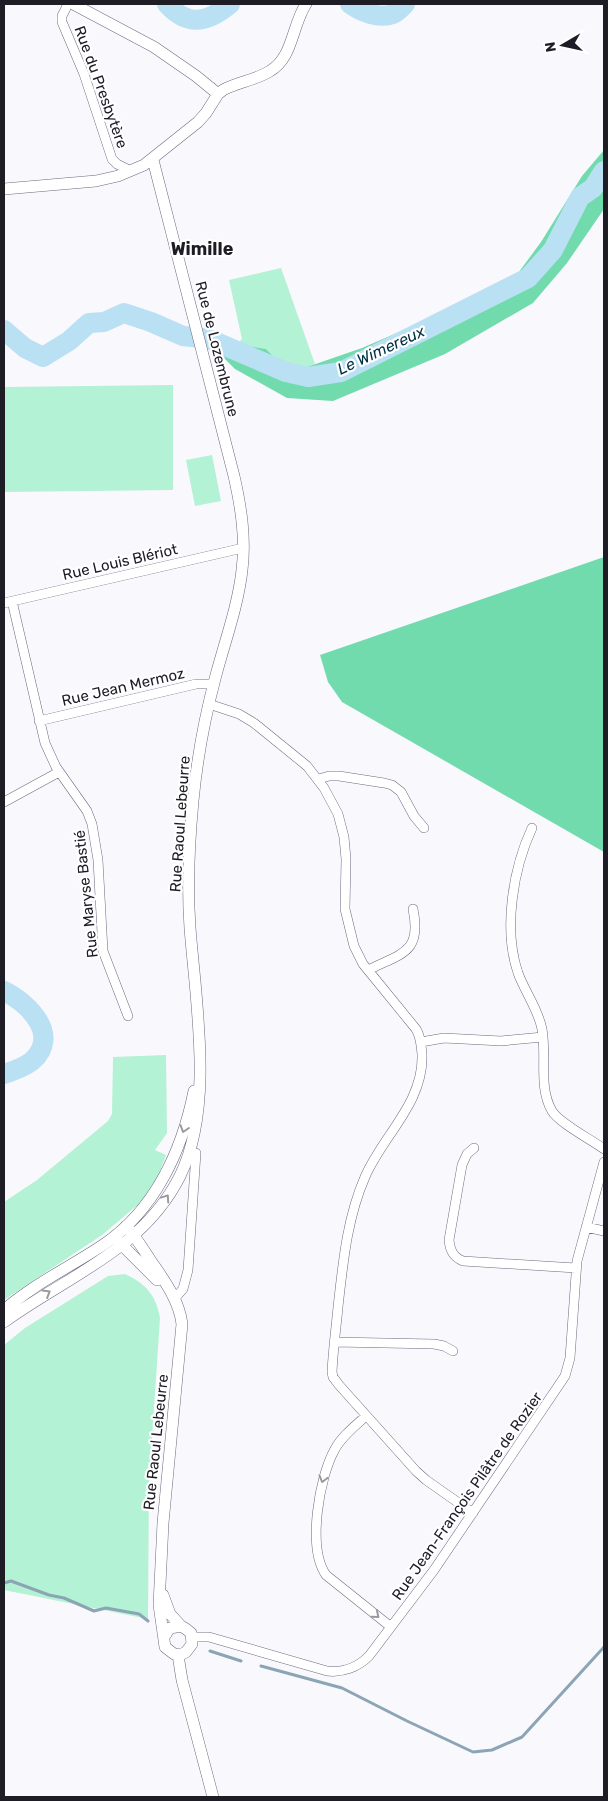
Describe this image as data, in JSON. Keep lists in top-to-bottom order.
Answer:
{
  "streets": {
    "street": [
      "Rue du Presbytère",
      "Rue de Lozembrune",
      "Rue Louis Blériot",
      "Rue Jean Mermoz",
      "Rue Raoul Lebeurre",
      "Rue Maryse Bastié",
      "Rue Jean-François Pilâtre de Rozier"
    ]
  },
  "crossings": [
    ["Rue de Lozembrune", "Rue Louis Blériot"],
    ["Rue de Lozembrune", "Rue Raoul Lebeurre"],
    ["Rue Louis Blériot", "Rue Raoul Lebeurre"],
    ["Rue Louis Blériot", "Rue Maryse Bastié"],
    ["Rue Jean Mermoz", "Rue Raoul Lebeurre"],
    ["Rue Jean Mermoz", "Rue Maryse Bastié"],
    ["Rue Raoul Lebeurre", "Rue Jean-François Pilâtre de Rozier"]
  ],
  "districts": ["Wimille"],
  "water": ["Le Wimereux"],
  "north": "left"
}
